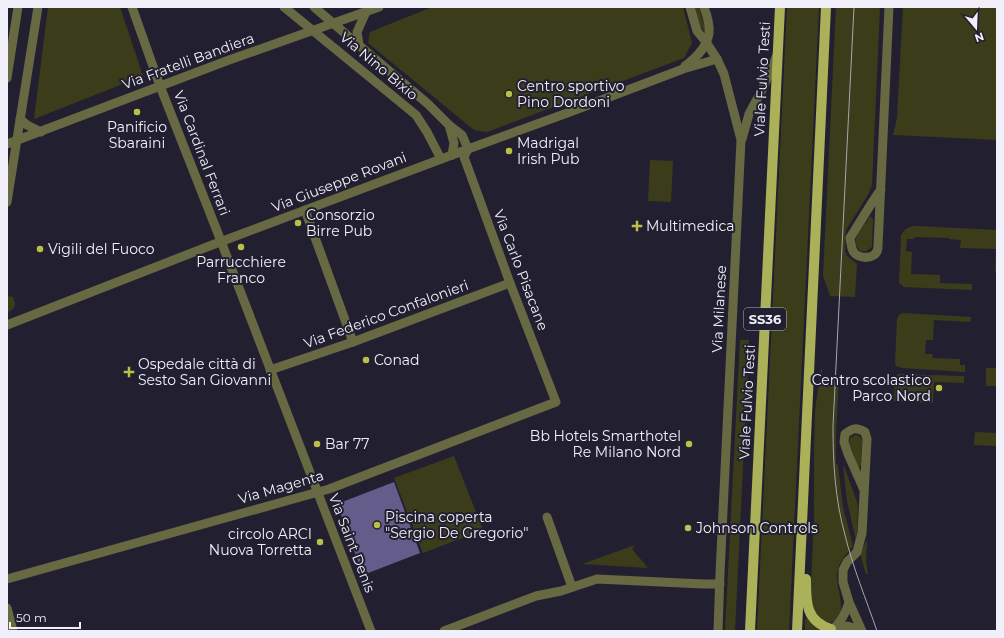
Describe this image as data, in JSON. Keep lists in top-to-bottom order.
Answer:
{
  "streets": {
    "main road": ["Viale Fulvio Testi", "SS36"],
    "street": [
      "Via Fratelli Bandiera",
      "Via Nino Bixio",
      "Via Cardinal Ferrari",
      "Via Giuseppe Rovani",
      "Via Carlo Pisacane",
      "Via Milanese",
      "Via Federico Confalonieri",
      "Via Magenta",
      "Via Saint Denis"
    ]
  },
  "crossings": [
    ["Via Fratelli Bandiera", "Via Nino Bixio"],
    ["Via Fratelli Bandiera", "Via Cardinal Ferrari"],
    ["Via Nino Bixio", "Via Giuseppe Rovani"],
    ["Via Nino Bixio", "Via Carlo Pisacane"],
    ["Via Cardinal Ferrari", "Via Giuseppe Rovani"],
    ["Via Cardinal Ferrari", "Via Saint Denis"],
    ["Via Giuseppe Rovani", "Via Carlo Pisacane"],
    ["Via Giuseppe Rovani", "Via Milanese"],
    ["Via Giuseppe Rovani", "Via Saint Denis"],
    ["Via Carlo Pisacane", "Via Federico Confalonieri"],
    ["Via Carlo Pisacane", "Via Magenta"],
    ["Via Federico Confalonieri", "Via Saint Denis"],
    ["Via Magenta", "Via Saint Denis"]
  ],
  "places": {
    "other": [
      "Centro sportivo Pino Dordoni",
      "Panificio Sbaraini",
      "Madrigal Irish Pub",
      "Consorzio Birre Pub",
      "Parrucchiere Franco",
      "Vigili del Fuoco",
      "Conad",
      "Centro scolastico Parco Nord",
      "Bar 77",
      "Bb Hotels Smarthotel Re Milano Nord",
      "Piscina coperta \"Sergio De Gregorio\"",
      "Johnson Controls",
      "circolo ARCI Nuova Torretta"
    ],
    "health": ["Multimedica", "Ospedale città di Sesto San Giovanni"]
  },
  "scale_bar": "50 m",
  "north": "bottom"
}
